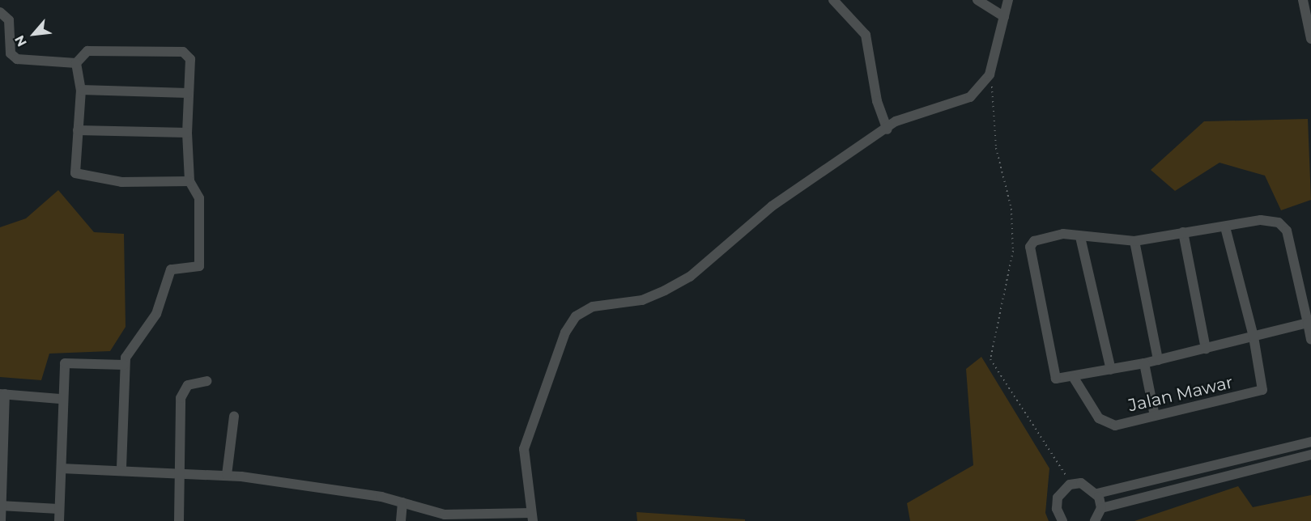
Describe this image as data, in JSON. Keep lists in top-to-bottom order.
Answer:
{
  "streets": {
    "street": ["Jalan Mawar"]
  },
  "north": "bottom left"
}
